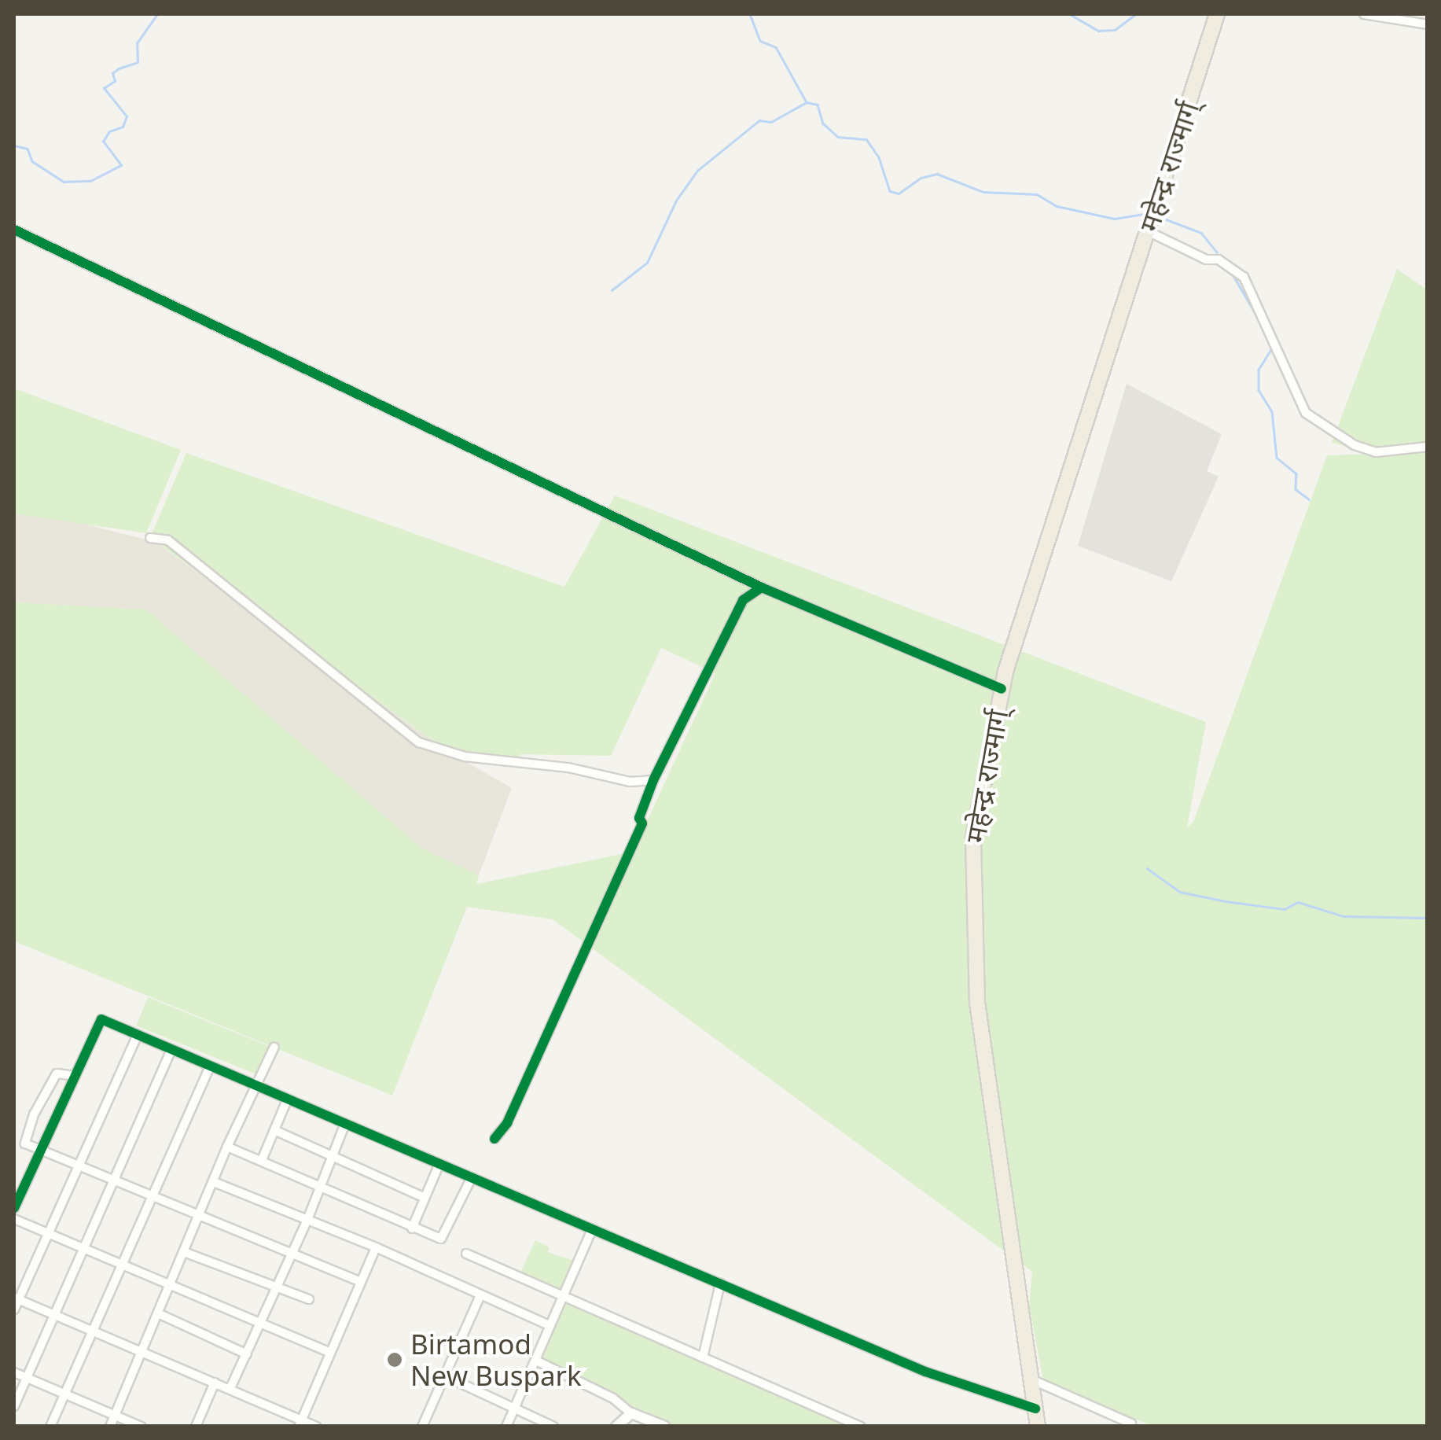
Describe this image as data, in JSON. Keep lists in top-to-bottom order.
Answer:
{
  "streets": {
    "highway": ["महेन्द्र राज्मार्ग्"]
  },
  "places": ["Birtamod New Buspark"]
}
